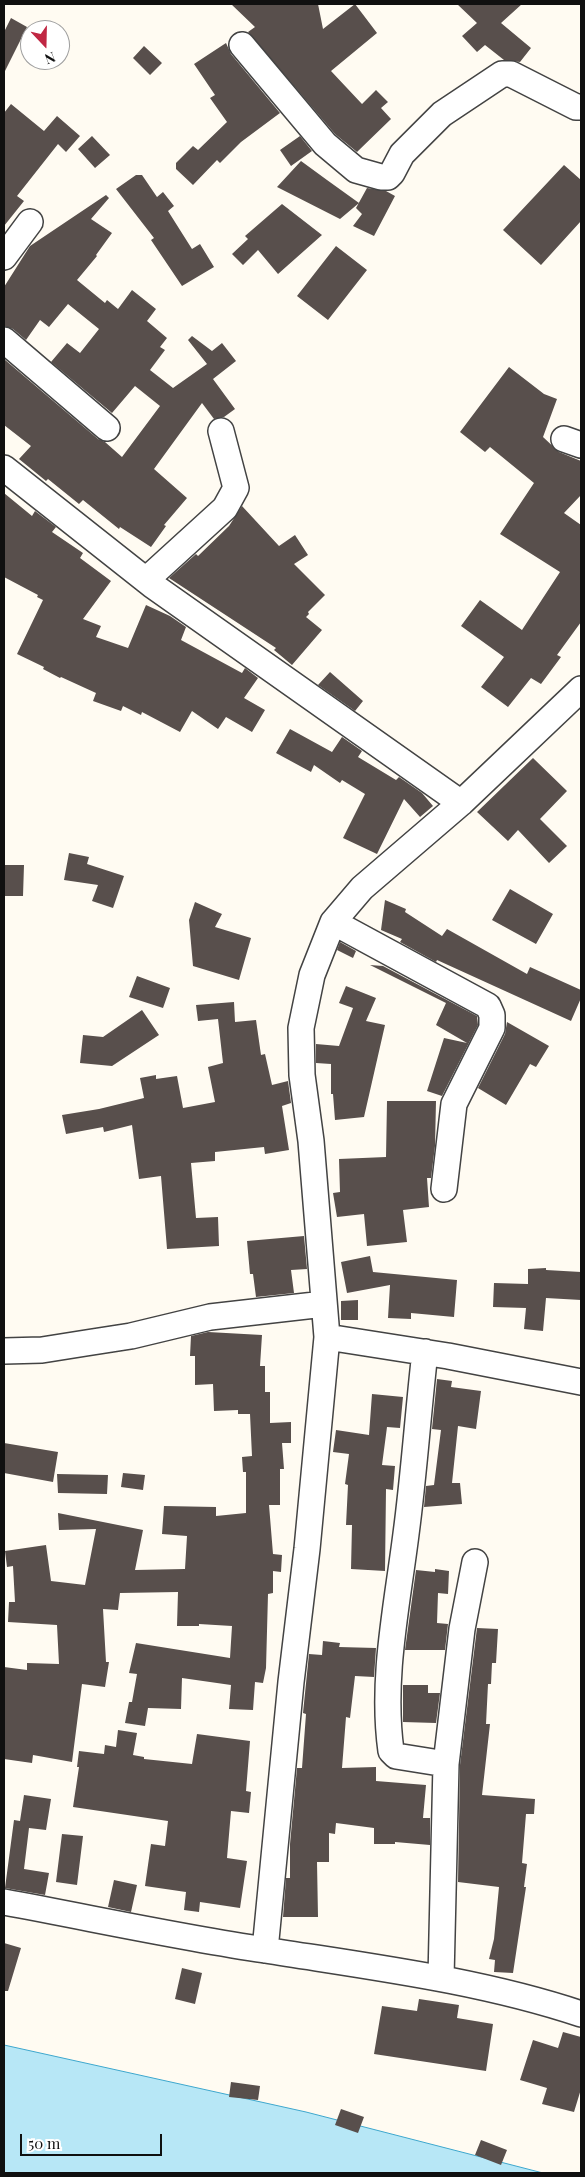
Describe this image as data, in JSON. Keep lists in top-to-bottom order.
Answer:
{
  "scale_bar": "50 m",
  "north": "bottom"
}
